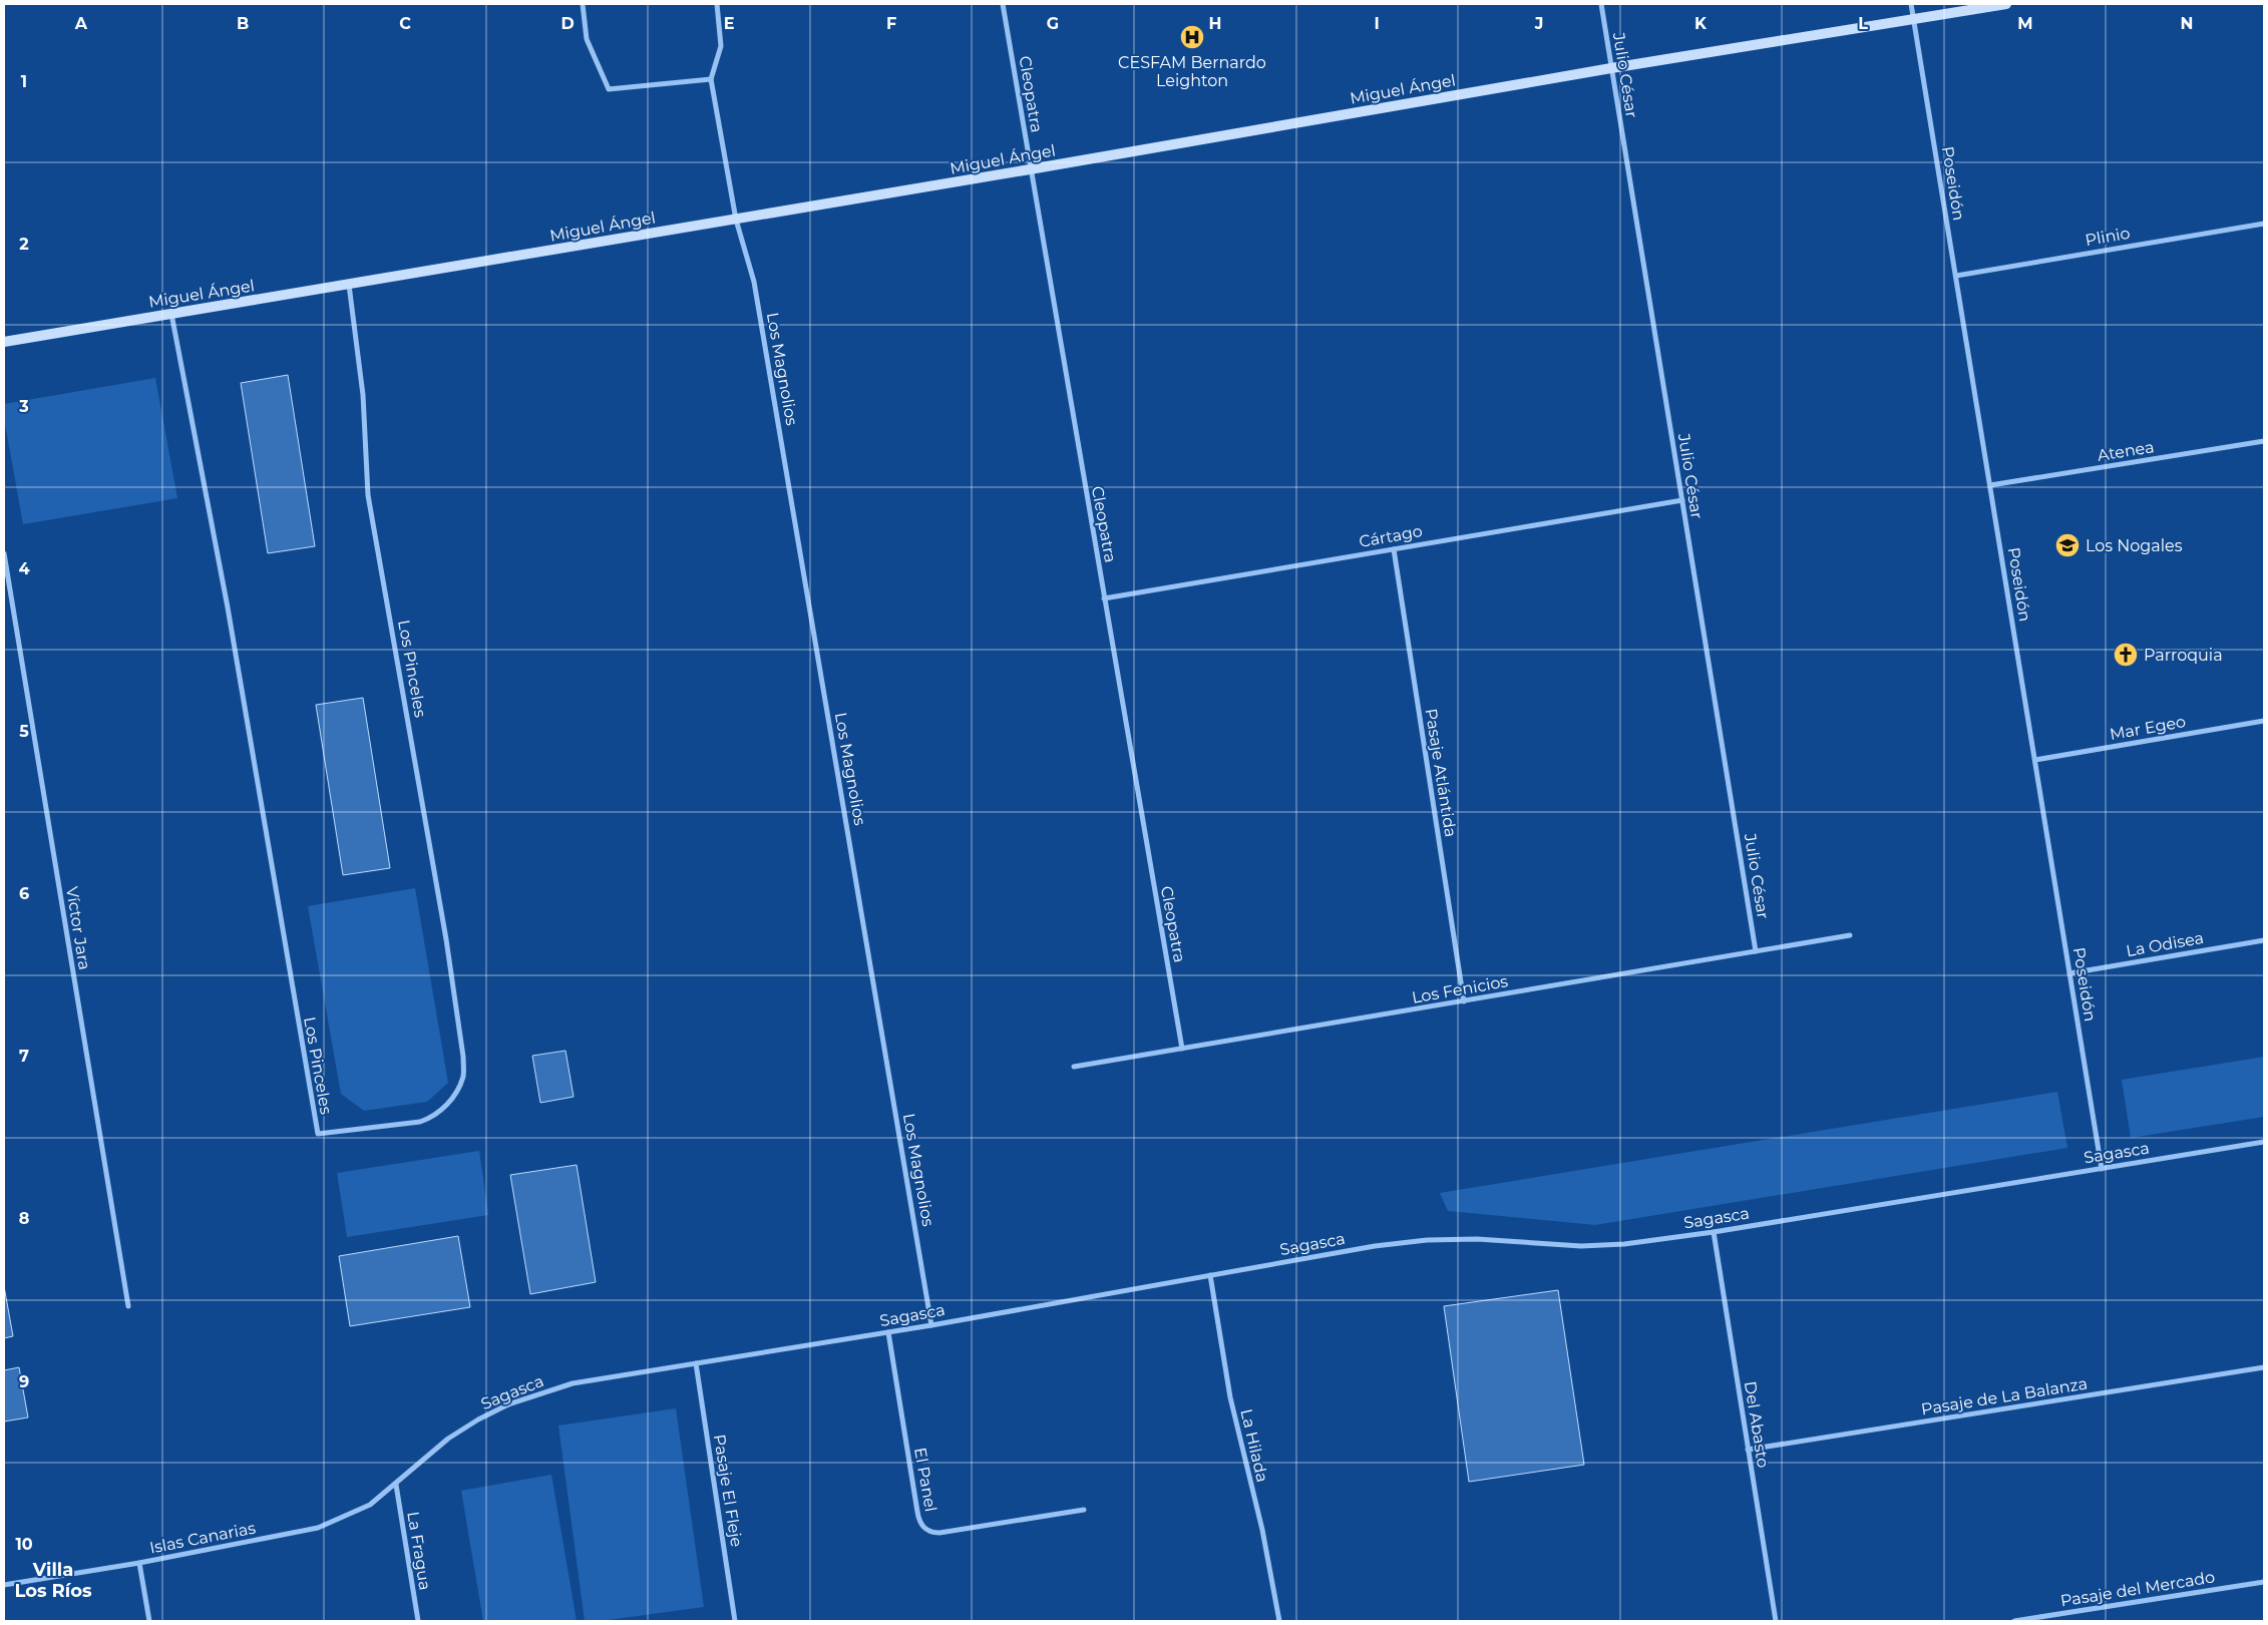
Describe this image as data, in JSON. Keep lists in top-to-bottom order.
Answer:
{
  "streets": {
    "street": [
      "Julio César",
      "Miguel Ángel",
      "Cleopatra",
      "Poseidón",
      "Plinio",
      "Los Magnolios",
      "Atenea",
      "Cártago",
      "Los Pinceles",
      "Mar Egeo",
      "Pasaje Atlántida",
      "Víctor Jara",
      "La Odisea",
      "Los Fenicios",
      "Sagasca",
      "Pasaje de La Balanza",
      "Del Abasto",
      "La Hilada",
      "El Panel",
      "Pasaje El Fleje",
      "Islas Canarias",
      "La Fragua",
      "Pasaje del Mercado"
    ]
  },
  "crossings": [
    ["Julio César", "Miguel Ángel"],
    ["Julio César", "Cártago"],
    ["Julio César", "Los Fenicios"],
    ["Miguel Ángel", "Cleopatra"],
    ["Miguel Ángel", "Poseidón"],
    ["Miguel Ángel", "Los Magnolios"],
    ["Miguel Ángel", "Los Pinceles"],
    ["Cleopatra", "Cártago"],
    ["Cleopatra", "Los Fenicios"],
    ["Poseidón", "Plinio"],
    ["Poseidón", "Atenea"],
    ["Poseidón", "Mar Egeo"],
    ["Poseidón", "La Odisea"],
    ["Poseidón", "Sagasca"],
    ["Los Magnolios", "Sagasca"],
    ["Cártago", "Pasaje Atlántida"],
    ["Pasaje Atlántida", "Los Fenicios"],
    ["Sagasca", "Del Abasto"],
    ["Sagasca", "La Hilada"],
    ["Sagasca", "El Panel"],
    ["Sagasca", "Pasaje El Fleje"],
    ["Sagasca", "Islas Canarias"],
    ["Sagasca", "La Fragua"],
    ["Pasaje de La Balanza", "Del Abasto"],
    ["Islas Canarias", "La Fragua"]
  ],
  "districts": ["Villa Los Ríos"],
  "places": {
    "hospital": ["CESFAM Bernardo Leighton"],
    "school or university": ["Los Nogales"],
    "church": ["Parroquia"]
  },
  "grid": {
    "columns": [
      "A",
      "B",
      "C",
      "D",
      "E",
      "F",
      "G",
      "H",
      "I",
      "J",
      "K",
      "L",
      "M",
      "N"
    ],
    "rows": [
      "1",
      "2",
      "3",
      "4",
      "5",
      "6",
      "7",
      "8",
      "9",
      "10"
    ]
  }
}
